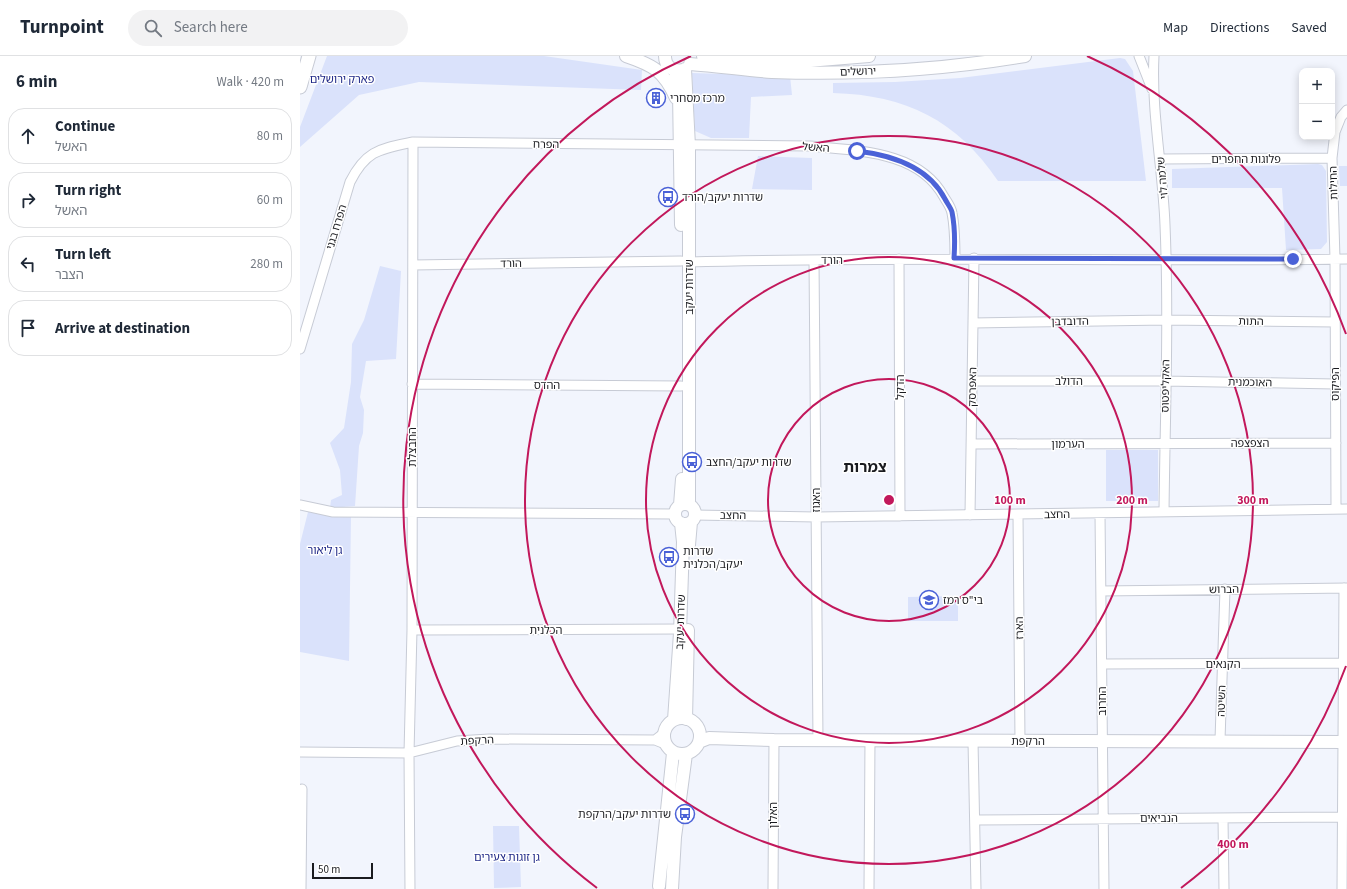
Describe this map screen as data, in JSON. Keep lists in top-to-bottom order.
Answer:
{
  "streets": {
    "street": [
      "ירושלים",
      "הפרח",
      "האשל",
      "פלוגות החפרים",
      "שלמה לוי",
      "החילות",
      "הפרח בגני",
      "הורד",
      "שדרות יעקב",
      "הדובדבן",
      "התות",
      "הדולב",
      "האוכמנית",
      "הפיקוס",
      "ההדס",
      "האקליפטוס",
      "הדקל",
      "האפרסק",
      "הצפצפה",
      "הערמון",
      "החבצלת",
      "האגוז",
      "החצב",
      "הברוש",
      "הארז",
      "הכלנית",
      "הקנאים",
      "החרוב",
      "השיטה",
      "הרקפת",
      "האלון",
      "הנביאים"
    ]
  },
  "crossings": [
    ["ירושלים", "שדרות יעקב"],
    ["הפרח", "האשל"],
    ["הפרח", "הפרח בגני"],
    ["הפרח", "שדרות יעקב"],
    ["הפרח", "החבצלת"],
    ["האשל", "הורד"],
    ["האשל", "שדרות יעקב"],
    ["פלוגות החפרים", "שלמה לוי"],
    ["פלוגות החפרים", "החילות"],
    ["שלמה לוי", "הורד"],
    ["שלמה לוי", "האקליפטוס"],
    ["החילות", "הורד"],
    ["החילות", "הפיקוס"],
    ["הפרח בגני", "החבצלת"],
    ["הורד", "שדרות יעקב"],
    ["הורד", "הפיקוס"],
    ["הורד", "האקליפטוס"],
    ["הורד", "הדקל"],
    ["הורד", "האפרסק"],
    ["הורד", "החבצלת"],
    ["הורד", "האגוז"],
    ["שדרות יעקב", "ההדס"],
    ["שדרות יעקב", "החצב"],
    ["שדרות יעקב", "הכלנית"],
    ["שדרות יעקב", "הרקפת"],
    ["הדובדבן", "התות"],
    ["הדובדבן", "האקליפטוס"],
    ["הדובדבן", "האפרסק"],
    ["התות", "הפיקוס"],
    ["התות", "האקליפטוס"],
    ["הדולב", "האוכמנית"],
    ["הדולב", "האקליפטוס"],
    ["הדולב", "האפרסק"],
    ["האוכמנית", "הפיקוס"],
    ["האוכמנית", "האקליפטוס"],
    ["הפיקוס", "הצפצפה"],
    ["הפיקוס", "החצב"],
    ["ההדס", "החבצלת"],
    ["האקליפטוס", "הצפצפה"],
    ["האקליפטוס", "הערמון"],
    ["האקליפטוס", "החצב"],
    ["הדקל", "החצב"],
    ["האפרסק", "הערמון"],
    ["האפרסק", "החצב"],
    ["הצפצפה", "הערמון"],
    ["החבצלת", "החצב"],
    ["החבצלת", "הכלנית"],
    ["החבצלת", "הרקפת"],
    ["האגוז", "החצב"],
    ["האגוז", "הרקפת"],
    ["החצב", "הארז"],
    ["החצב", "החרוב"],
    ["הברוש", "החרוב"],
    ["הברוש", "השיטה"],
    ["הארז", "הרקפת"],
    ["הקנאים", "החרוב"],
    ["הקנאים", "השיטה"],
    ["החרוב", "הרקפת"],
    ["החרוב", "הנביאים"],
    ["השיטה", "הרקפת"],
    ["הרקפת", "האלון"]
  ],
  "districts": ["צמרות"],
  "parks": ["פארק ירושלים", "גן ליאור", "גן זוגות צעירים"],
  "places": {
    "building": ["מרכז מסחרי"],
    "bus stop": [
      "שדרות יעקב/הורד",
      "שדרות יעקב/החצב",
      "שדרות יעקב/הכלנית",
      "שדרות יעקב/הרקפת"
    ],
    "school or university": ["בי\"ס רמז"]
  },
  "scale_bar": "50 m",
  "page": {
    "header": "Turnpoint",
    "search": "Search here",
    "nav": ["Map", "Directions", "Saved"],
    "heading": ["6 min", "Walk · 420 m"],
    "map_buttons": ["+", "−"],
    "list": [
      ["Continue", "האשל", "80 m"],
      ["Turn right", "האשל", "60 m"],
      ["Turn left", "הצבר", "280 m"],
      "Arrive at destination"
    ],
    "scale": "50 m"
  },
  "rings": [
    "100 m",
    "200 m",
    "300 m",
    "400 m"
  ]
}
